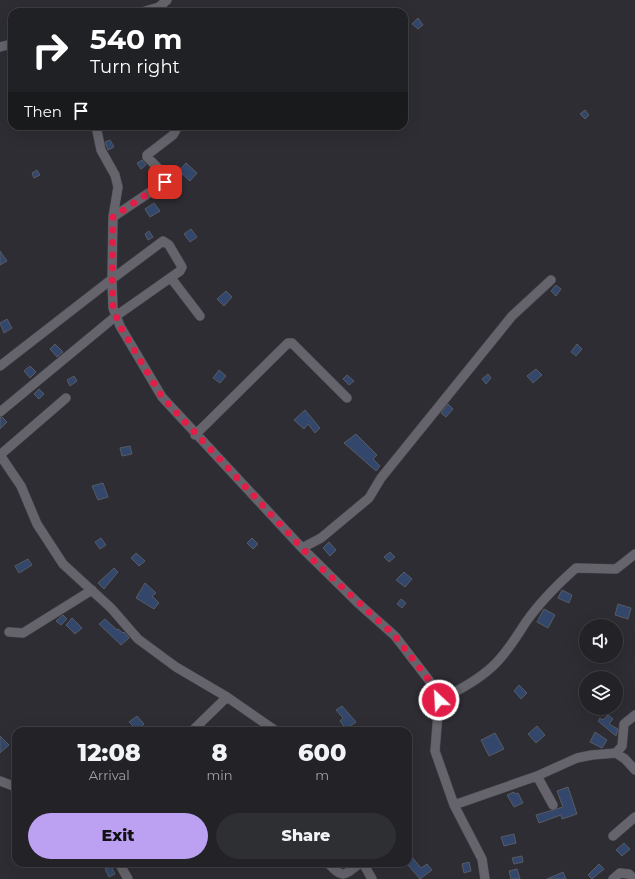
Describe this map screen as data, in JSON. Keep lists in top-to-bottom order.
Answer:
{
  "page": {
    "turn": ["540 m", "Turn right"],
    "then": "Then",
    "eta": [
      "12:08",
      "Arrival",
      "8",
      "min",
      "600",
      "m"
    ],
    "buttons": ["Exit", "Share"]
  }
}
